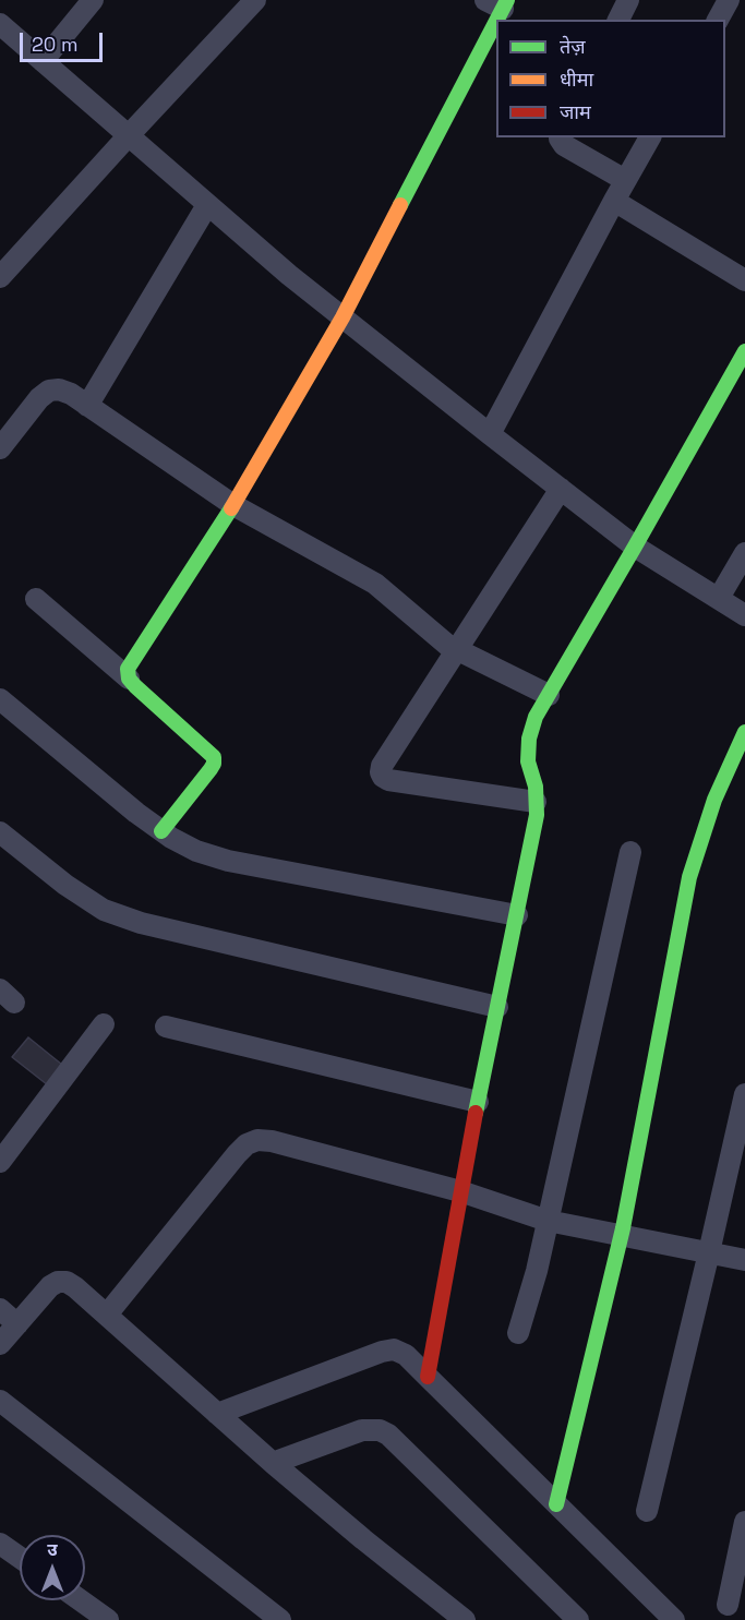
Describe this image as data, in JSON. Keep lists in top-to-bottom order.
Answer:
{
  "legend": ["तेज़", "धीमा", "जाम"],
  "scale_bar": "20 m",
  "north": "top"
}
